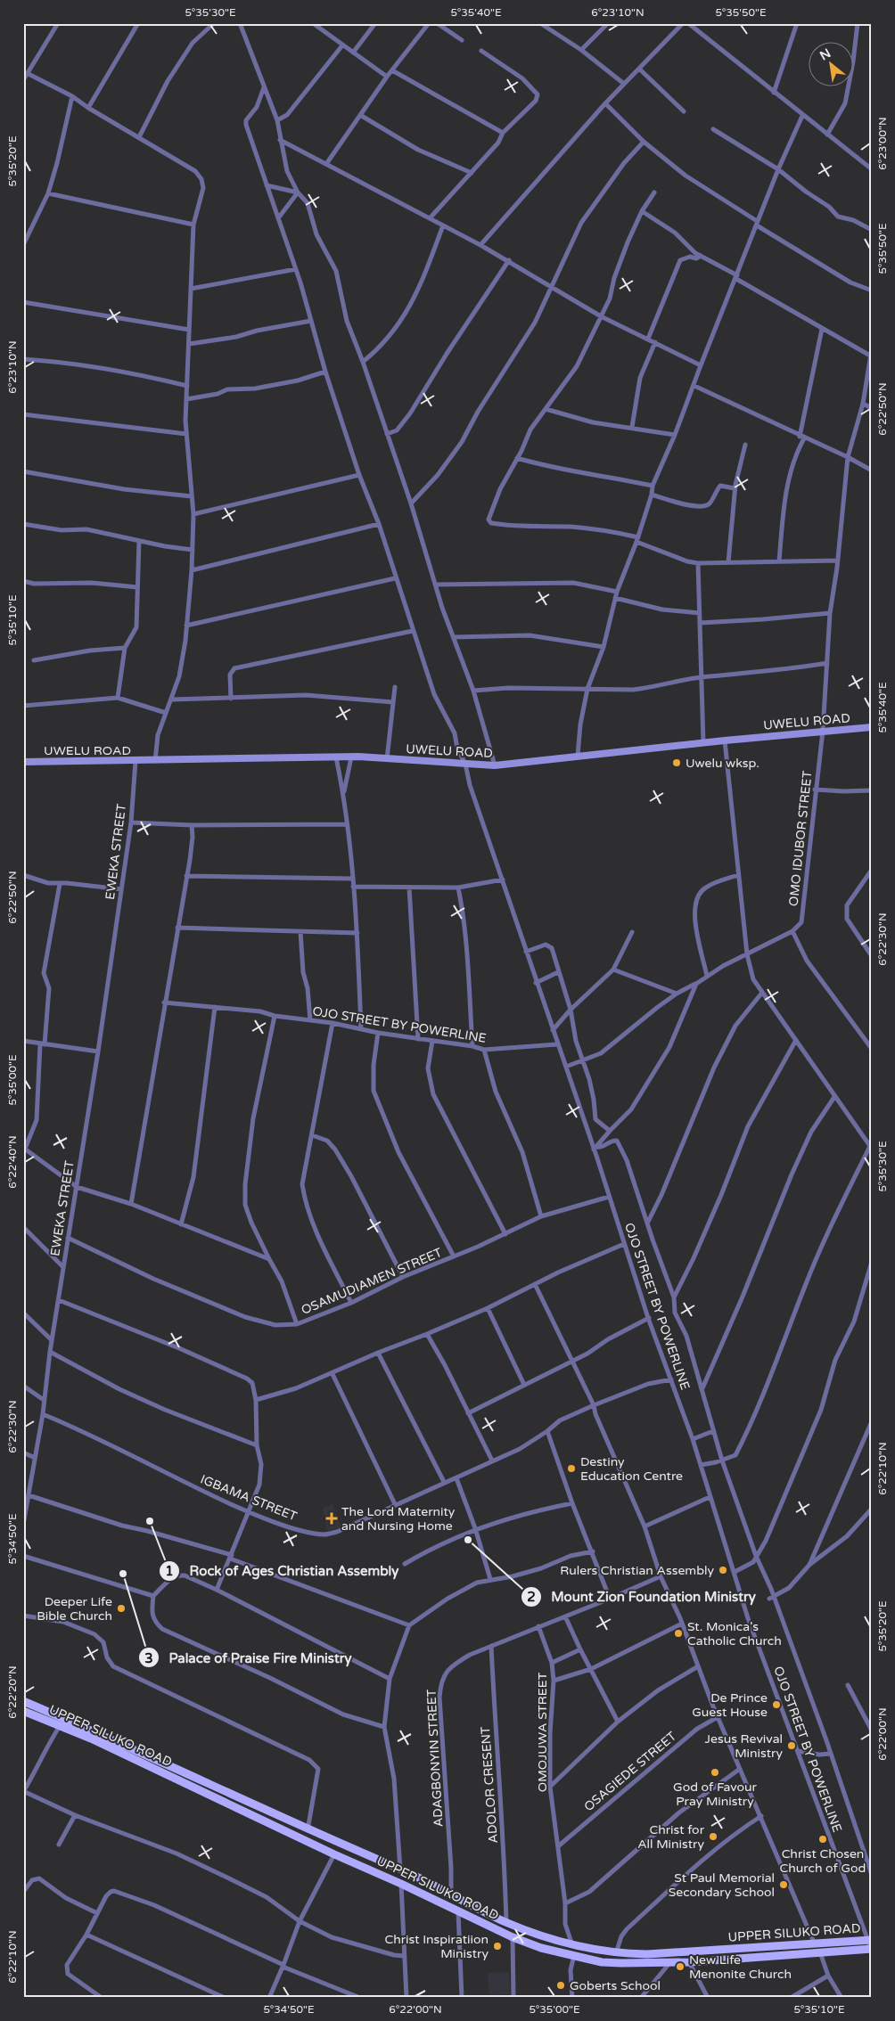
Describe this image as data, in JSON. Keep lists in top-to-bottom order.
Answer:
{
  "streets": {
    "main road": ["UPPER SILUKO ROAD"],
    "street": [
      "UWELU ROAD",
      "OMO IDUBOR STREET",
      "EWEKA STREET",
      "OJO STREET BY POWERLINE",
      "OSAMUDIAMEN STREET",
      "IGBAMA STREET",
      "OMOJUWA STREET",
      "ADAGBONYIN STREET",
      "OSAGIEDE STREET",
      "ADOLOR CRESENT"
    ]
  },
  "crossings": [
    ["UWELU ROAD", "OMO IDUBOR STREET"],
    ["UWELU ROAD", "EWEKA STREET"],
    ["EWEKA STREET", "OSAMUDIAMEN STREET"],
    ["EWEKA STREET", "IGBAMA STREET"],
    ["OJO STREET BY POWERLINE", "OSAMUDIAMEN STREET"],
    ["OJO STREET BY POWERLINE", "IGBAMA STREET"],
    ["OJO STREET BY POWERLINE", "UPPER SILUKO ROAD"],
    ["OMOJUWA STREET", "UPPER SILUKO ROAD"],
    ["OMOJUWA STREET", "ADAGBONYIN STREET"],
    ["OMOJUWA STREET", "OSAGIEDE STREET"],
    ["UPPER SILUKO ROAD", "ADAGBONYIN STREET"],
    ["UPPER SILUKO ROAD", "ADOLOR CRESENT"],
    ["ADAGBONYIN STREET", "ADOLOR CRESENT"]
  ],
  "places": {
    "other": [
      "Uwelu wksp.",
      "Destiny Education Centre",
      "Rock of Ages Christian Assembly",
      "Mount Zion Foundation Ministry",
      "Rulers Christian Assembly",
      "Palace of Praise Fire Ministry",
      "Deeper Life Bible Church",
      "St. Monica's Catholic Church",
      "De Prince Guest House",
      "Jesus Revival Ministry",
      "God of Favour Pray Ministry",
      "Christ for All Ministry",
      "Christ Chosen Church of God",
      "St Paul Memorial Secondary School",
      "Christ Inspiratiion Ministry",
      "New Life Menonite Church",
      "Goberts School"
    ],
    "health": ["The Lord Maternity and Nursing Home"]
  },
  "north": "top left",
  "coordinates": [
    "5°35'30\"E",
    "5°35'40\"E",
    "6°23'10\"N",
    "5°35'50\"E",
    "6°23'00\"N",
    "5°35'20\"E",
    "6°22'50\"N",
    "5°35'10\"E",
    "6°22'30\"N",
    "5°35'00\"E",
    "6°22'40\"N",
    "6°22'10\"N",
    "5°34'50\"E",
    "6°22'20\"N",
    "6°22'00\"N"
  ]
}
